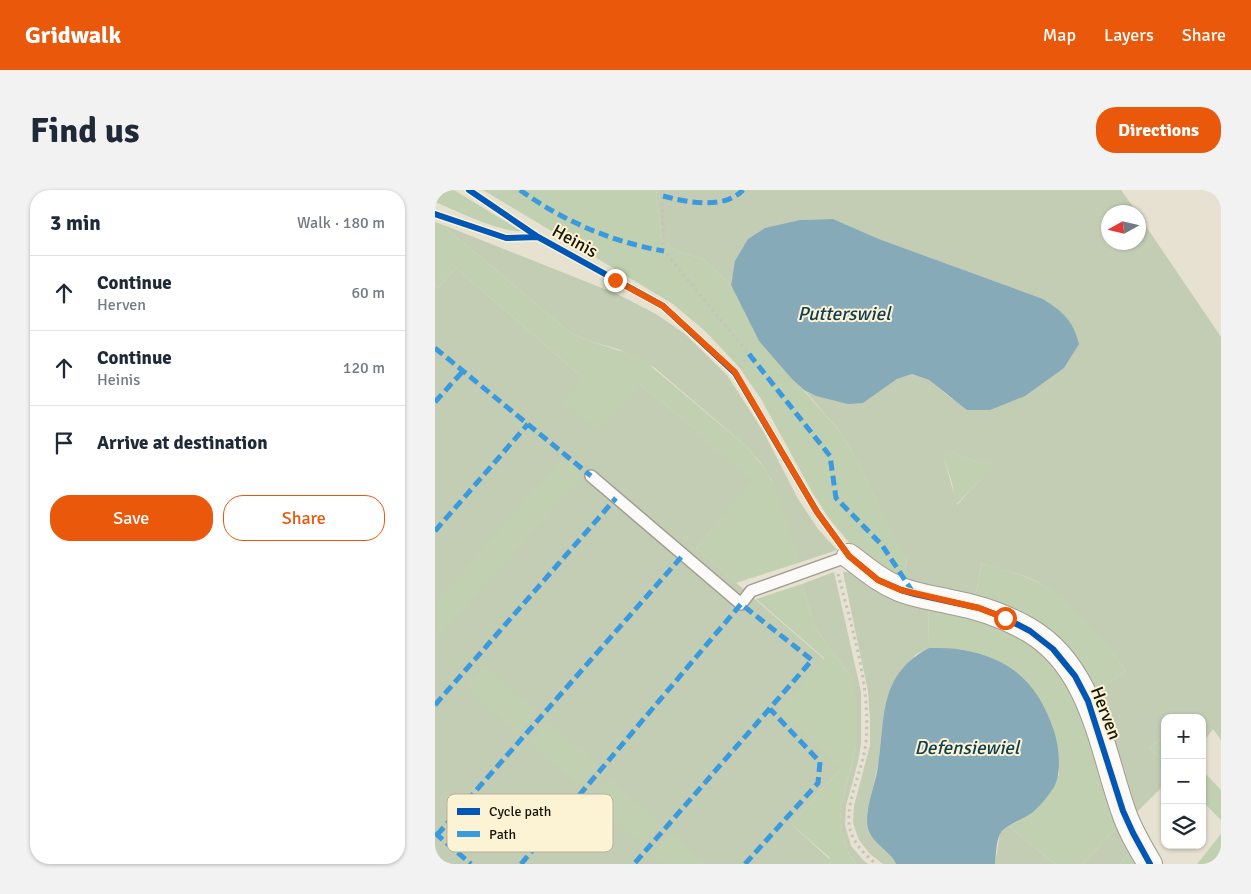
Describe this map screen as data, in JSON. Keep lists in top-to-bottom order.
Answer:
{
  "streets": {
    "street": ["Herven"],
    "cycle path": ["Heinis"]
  },
  "water": ["Putterswiel", "Defensiewiel"],
  "legend": ["Cycle path", "Path"],
  "north": "left",
  "page": {
    "header": "Gridwalk",
    "nav": ["Map", "Layers", "Share"],
    "buttons": [
      "Directions",
      ["Save", "Share"]
    ],
    "title": "Find us",
    "heading": ["3 min", "Walk · 180 m"],
    "list": [
      ["Continue", "Herven", "60 m"],
      ["Continue", "Heinis", "120 m"],
      "Arrive at destination"
    ],
    "map_buttons": ["+", "−"]
  }
}
